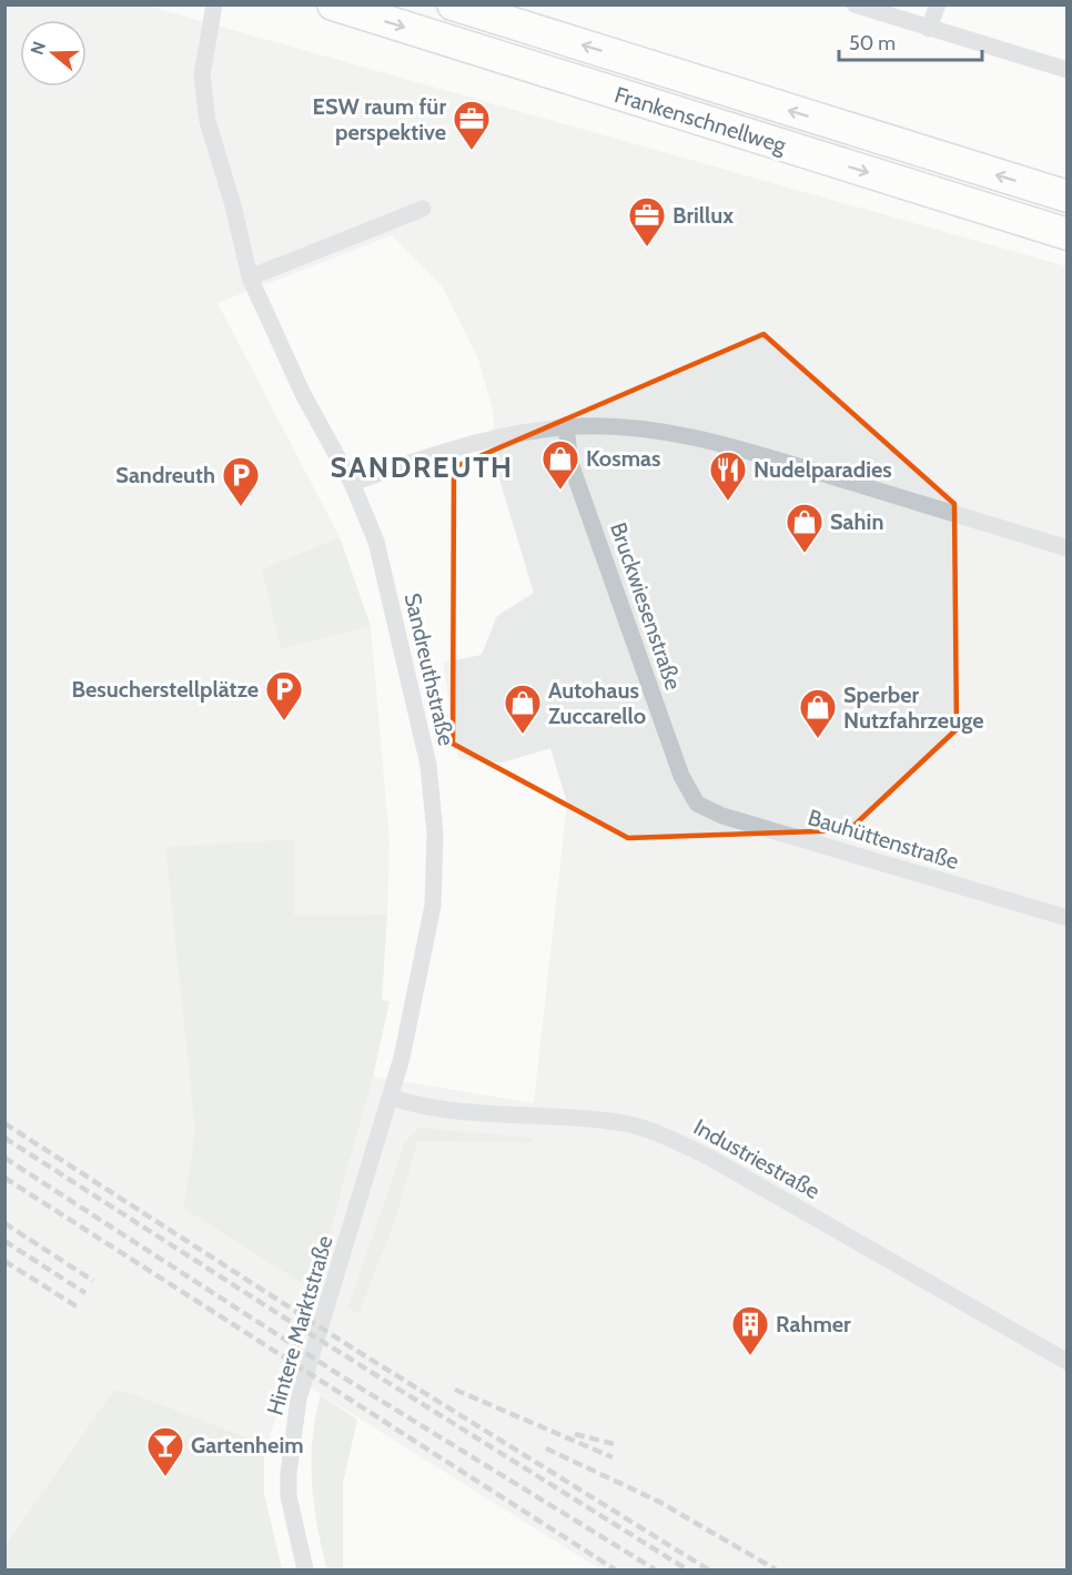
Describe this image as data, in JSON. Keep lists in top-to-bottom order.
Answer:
{
  "streets": {
    "highway": ["Frankenschnellweg"],
    "street": [
      "Bruckwiesenstraße",
      "Sandreuthstraße",
      "Bauhüttenstraße",
      "Industriestraße",
      "Hintere Marktstraße"
    ]
  },
  "crossings": [
    ["Bruckwiesenstraße", "Bauhüttenstraße"],
    ["Sandreuthstraße", "Industriestraße"],
    ["Sandreuthstraße", "Hintere Marktstraße"],
    ["Industriestraße", "Hintere Marktstraße"]
  ],
  "districts": ["SANDREUTH"],
  "places": {
    "office": ["ESW raum für perspektive", "Brillux"],
    "shop": [
      "Kosmas",
      "Sahin",
      "Autohaus Zuccarello",
      "Sperber Nutzfahrzeuge"
    ],
    "restaurant": ["Nudelparadies"],
    "parking": ["Sandreuth", "Besucherstellplätze"],
    "building": ["Rahmer"],
    "bar": ["Gartenheim"]
  },
  "scale_bar": "50 m",
  "north": "left"
}
